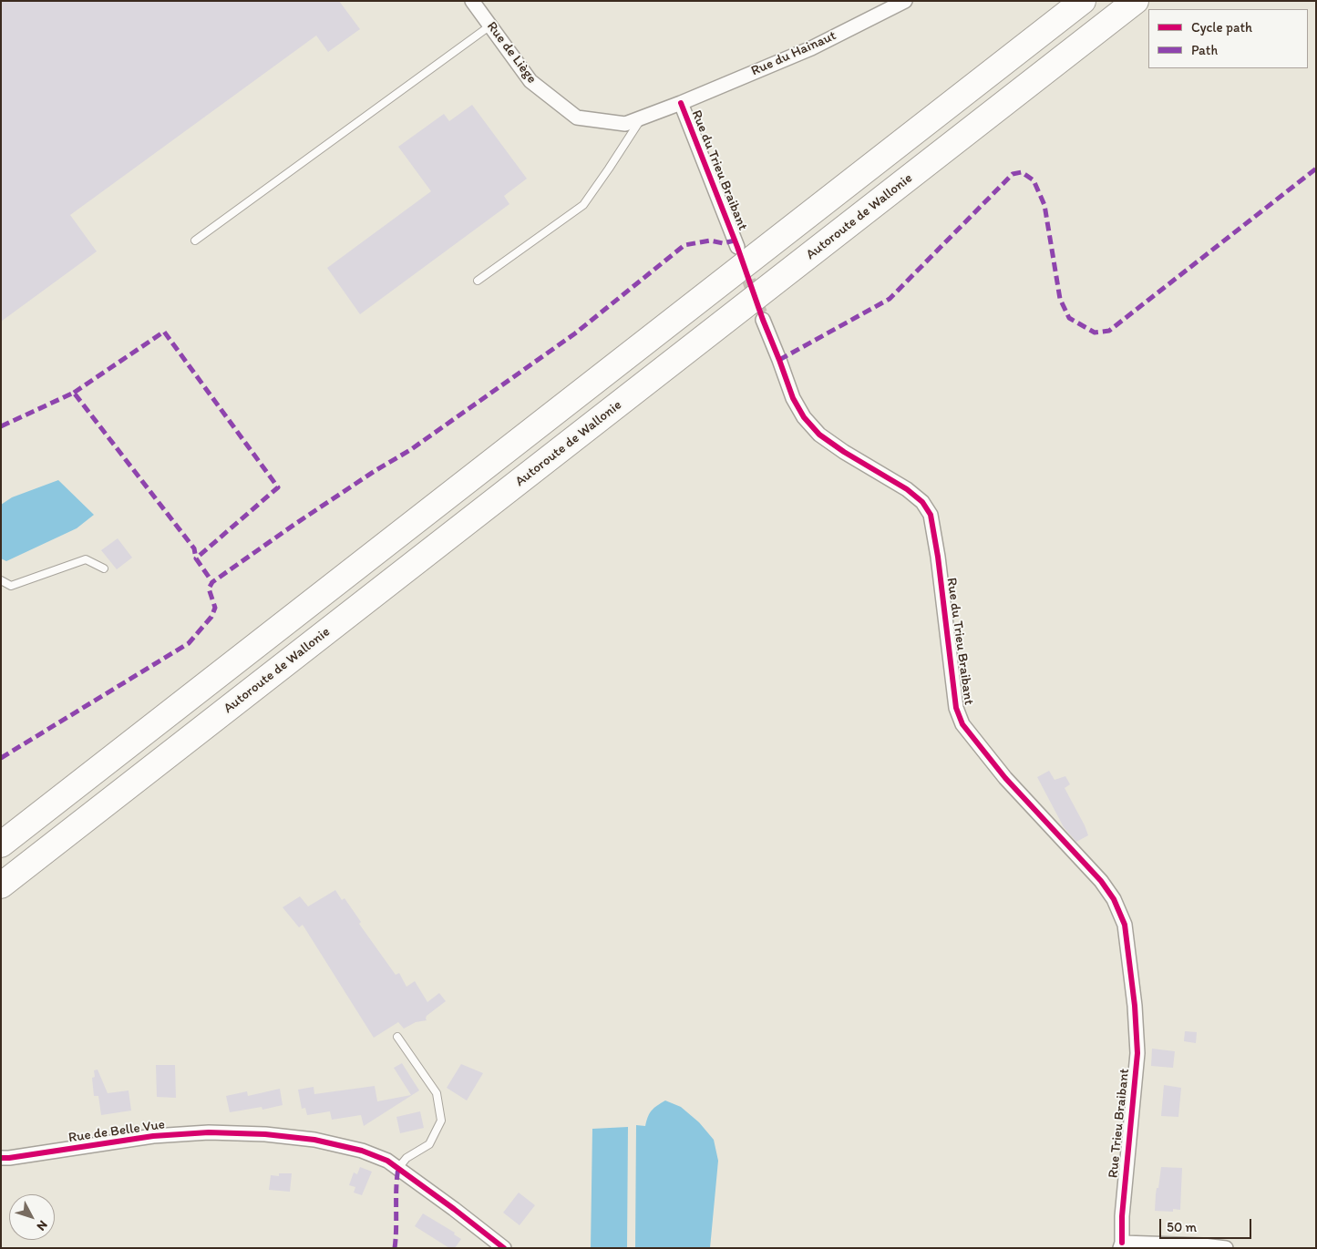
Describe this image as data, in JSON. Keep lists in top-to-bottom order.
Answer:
{
  "streets": {
    "highway": ["Autoroute de Wallonie"],
    "street": [
      "Rue de Liège",
      "Rue du Hainaut",
      "Rue du Trieu Braibant",
      "Rue Trieu Braibant",
      "Rue de Belle Vue"
    ]
  },
  "crossings": [
    ["Rue de Liège", "Rue du Hainaut"],
    ["Rue de Liège", "Rue du Trieu Braibant"],
    ["Rue du Hainaut", "Rue du Trieu Braibant"],
    ["Rue du Trieu Braibant", "Rue Trieu Braibant"]
  ],
  "legend": ["Cycle path", "Path"],
  "scale_bar": "50 m",
  "north": "bottom right"
}
